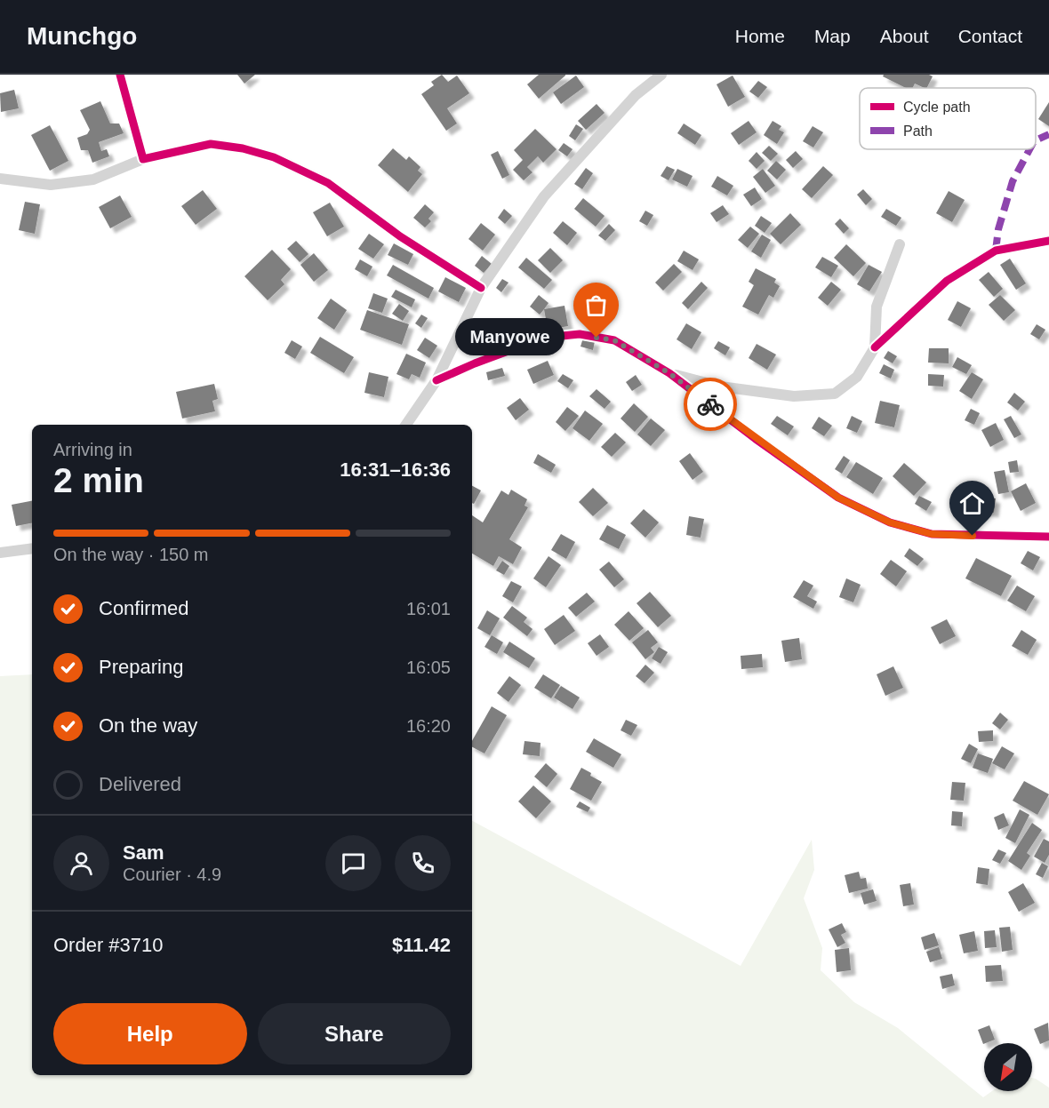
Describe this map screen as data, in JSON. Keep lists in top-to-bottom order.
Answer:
{
  "places": ["Manyowe"],
  "legend": ["Cycle path", "Path"],
  "north": "bottom left",
  "page": {
    "header": "Munchgo",
    "nav": [
      "Home",
      "Map",
      "About",
      "Contact"
    ],
    "bubble": "Manyowe",
    "heading": ["2 min", "Arriving in", "16:31–16:36"],
    "panel": [
      "Sam",
      "Courier · 4.9",
      "Order #3710",
      "$11.42"
    ],
    "bar": "On the way · 150 m",
    "list": [
      ["Confirmed", "16:01"],
      ["Preparing", "16:05"],
      ["On the way", "16:20"],
      "Delivered"
    ],
    "buttons": ["Help", "Share"]
  }
}
